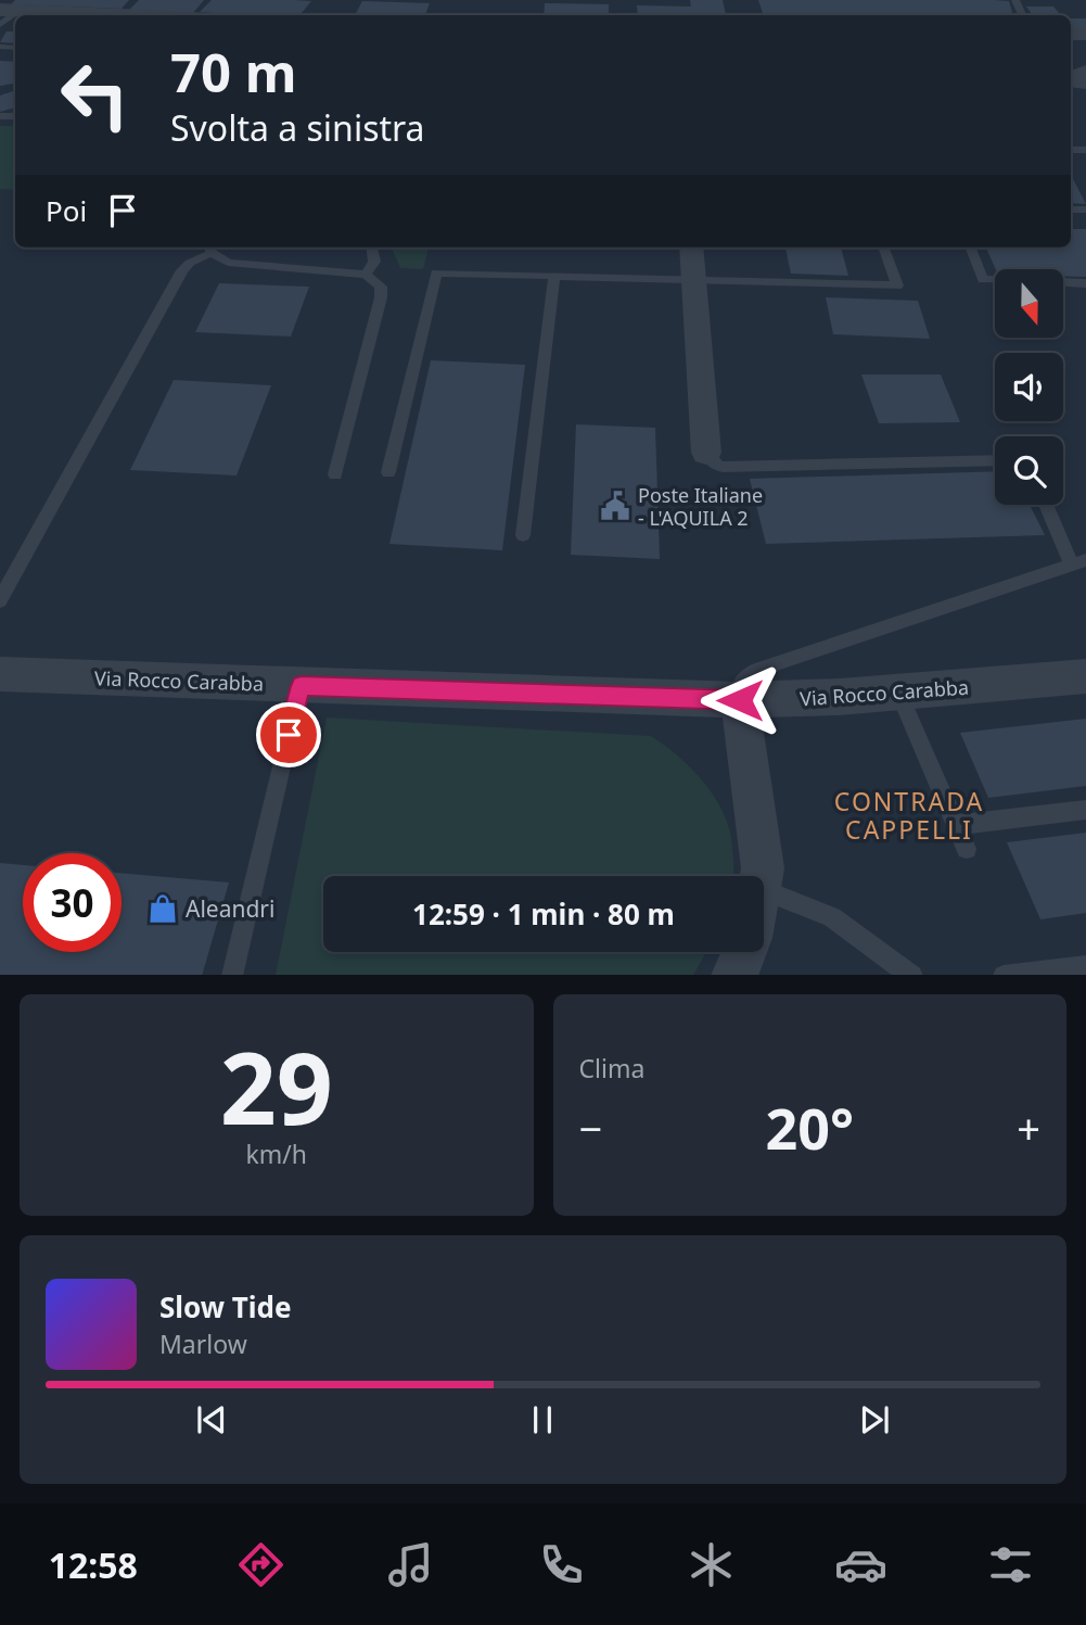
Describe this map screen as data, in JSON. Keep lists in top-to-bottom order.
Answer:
{
  "streets": {
    "street": ["Via Rocco Carabba"]
  },
  "districts": ["CONTRADA CAPPELLI"],
  "places": {
    "public building": ["Poste Italiane - L'AQUILA 2"],
    "shop": ["Aleandri"]
  },
  "north": "bottom",
  "page": {
    "turn": ["70 m", "Svolta a sinistra"],
    "then": "Poi",
    "limit": "30",
    "trip": "12:59 · 1 min · 80 m",
    "tile": [
      ["29", "km/h"],
      "Clima"
    ],
    "heat": ["−", "20°", "+"],
    "song": ["Slow Tide", "Marlow"],
    "tabs": "12:58"
  }
}
